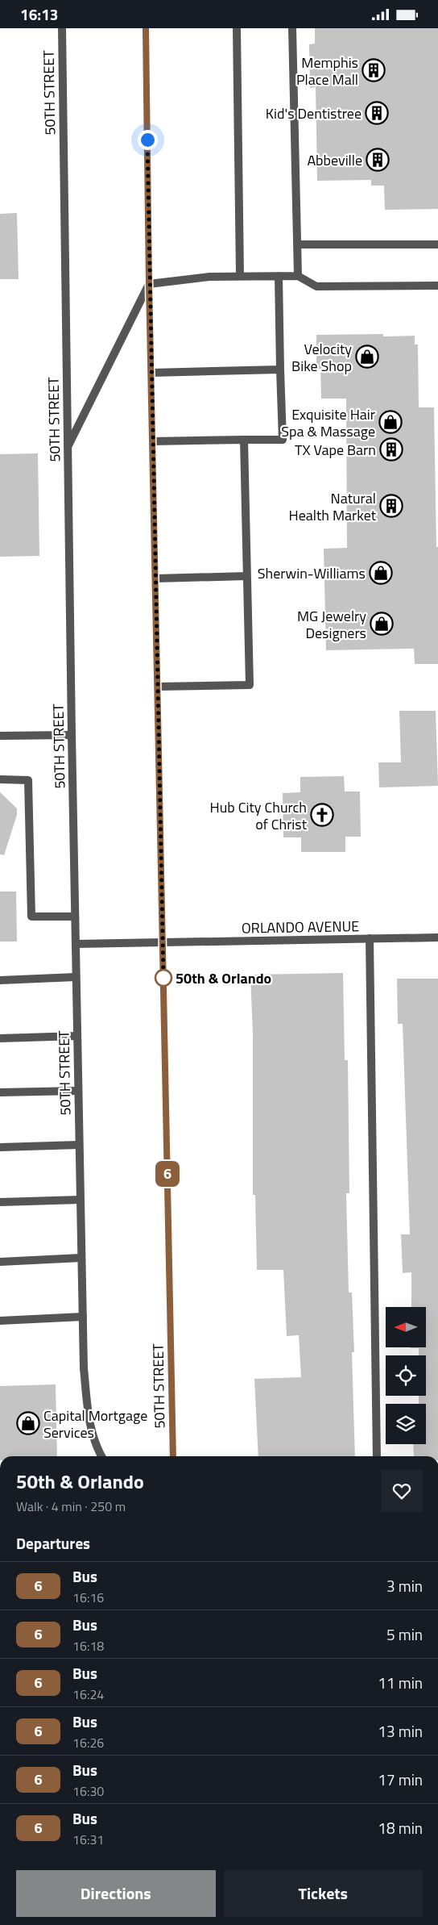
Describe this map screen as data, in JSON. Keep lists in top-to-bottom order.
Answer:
{
  "streets": {
    "main road": ["50TH STREET"],
    "street": ["ORLANDO AVENUE"]
  },
  "crossings": [
    ["50TH STREET", "ORLANDO AVENUE"]
  ],
  "places": {
    "building": [
      "Memphis Place Mall",
      "Kid's Dentistree",
      "Abbeville",
      "TX Vape Barn",
      "Natural Health Market"
    ],
    "shop": [
      "Velocity Bike Shop",
      "Exquisite Hair Spa & Massage",
      "Sherwin-Williams",
      "MG Jewelry Designers",
      "Capital Mortgage Services"
    ],
    "church": ["Hub City Church of Christ"],
    "other": ["50th & Orlando"]
  },
  "lines": ["bus line 6"],
  "north": "left",
  "page": {
    "status": "16:13",
    "on_map": "6",
    "heading": [
      ["50th & Orlando", "Walk · 4 min · 250 m"],
      "Departures"
    ],
    "list": [
      {
        "mark": "6",
        "name": "Bus",
        "note": "16:16",
        "value": "3 min"
      },
      {
        "mark": "6",
        "name": "Bus",
        "note": "16:18",
        "value": "5 min"
      },
      {
        "mark": "6",
        "name": "Bus",
        "note": "16:24",
        "value": "11 min"
      },
      {
        "mark": "6",
        "name": "Bus",
        "note": "16:26",
        "value": "13 min"
      },
      {
        "mark": "6",
        "name": "Bus",
        "note": "16:30",
        "value": "17 min"
      },
      {
        "mark": "6",
        "name": "Bus",
        "note": "16:31",
        "value": "18 min"
      }
    ],
    "buttons": ["Directions", "Tickets"]
  }
}
